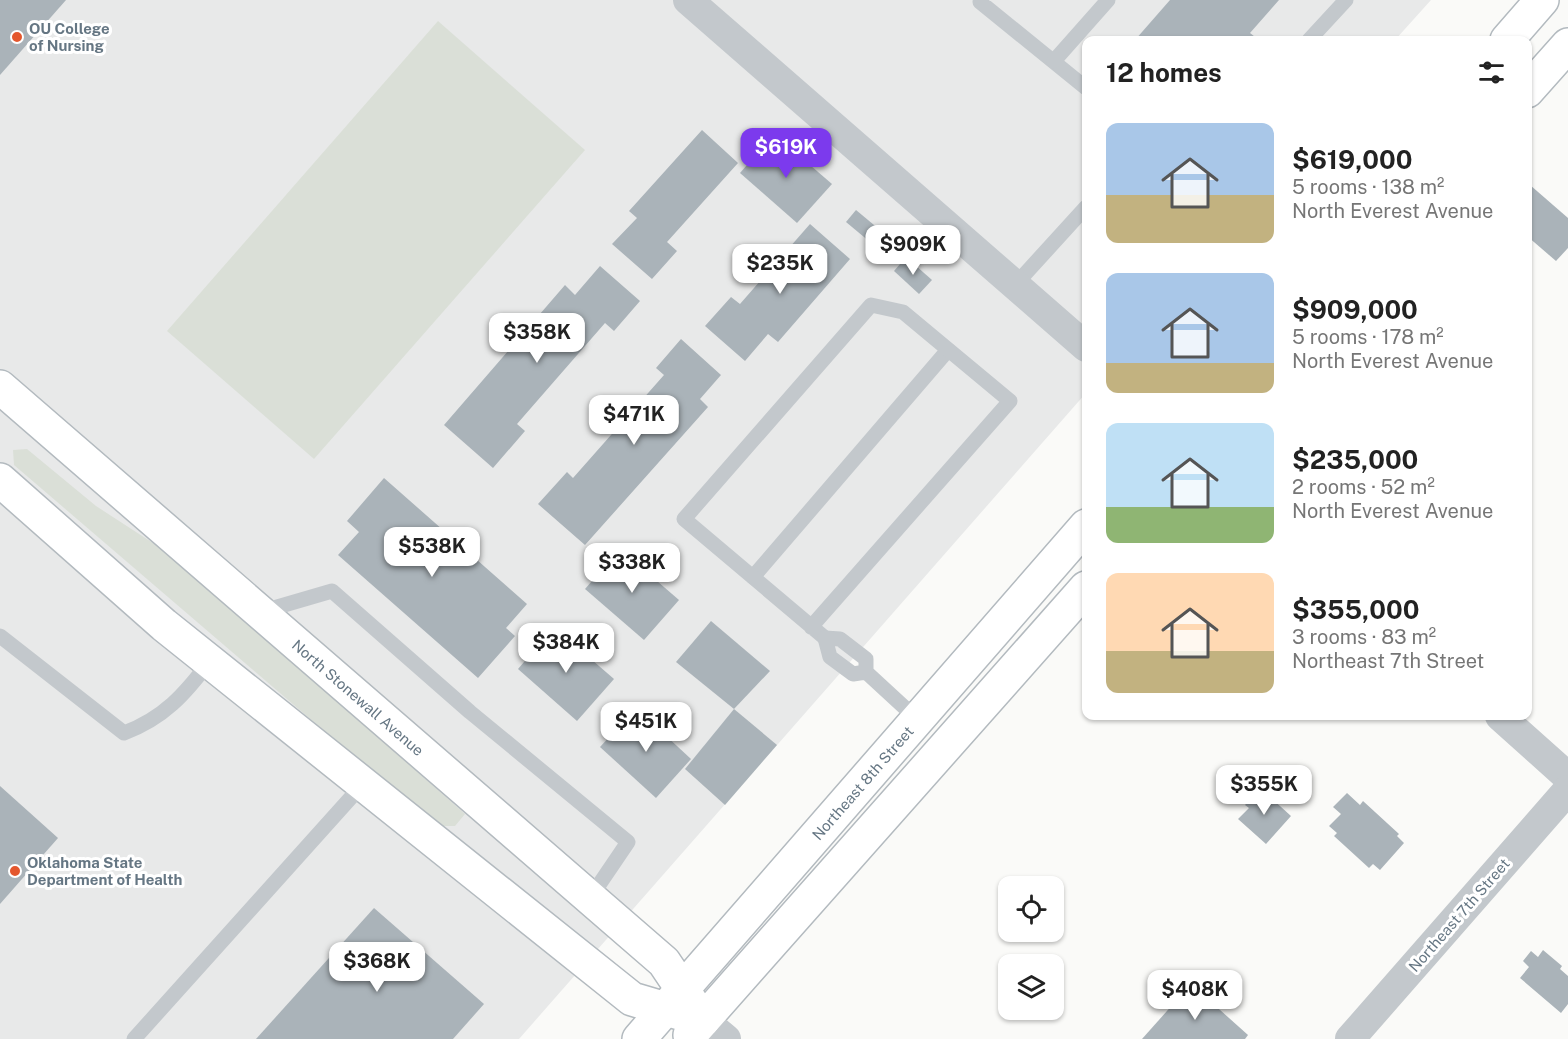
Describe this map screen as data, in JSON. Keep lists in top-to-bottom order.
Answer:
{
  "streets": {
    "main road": ["North Stonewall Avenue", "Northeast 8th Street"],
    "street": ["Northeast 7th Street"]
  },
  "crossings": [
    ["North Stonewall Avenue", "Northeast 8th Street"]
  ],
  "places": ["OU College of Nursing", "Oklahoma State Department of Health"],
  "page": {
    "heading": "12 homes",
    "list": [
      {
        "name": "$619,000",
        "note": "5 rooms · 138 m² · North Everest Avenue"
      },
      {
        "name": "$909,000",
        "note": "5 rooms · 178 m² · North Everest Avenue"
      },
      {
        "name": "$235,000",
        "note": "2 rooms · 52 m² · North Everest Avenue"
      },
      {
        "name": "$355,000",
        "note": "3 rooms · 83 m² · Northeast 7th Street"
      }
    ],
    "price": [
      "$619K",
      "$909K",
      "$235K",
      "$358K",
      "$471K",
      "$538K",
      "$338K",
      "$384K",
      "$451K",
      "$355K",
      "$368K",
      "$408K"
    ]
  }
}
